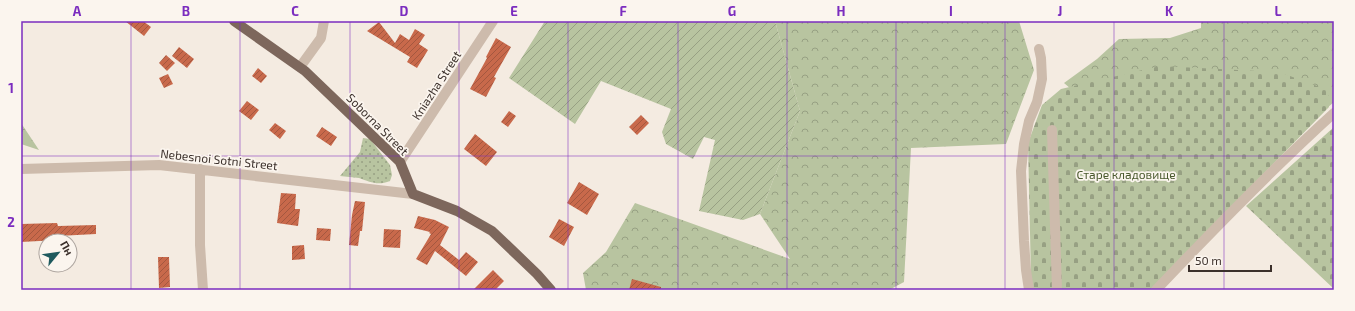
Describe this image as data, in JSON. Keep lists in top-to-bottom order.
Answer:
{
  "streets": {
    "main road": ["Soborna Street"],
    "street": ["Kniazha Street", "Nebesnoi Sotni Street"]
  },
  "crossings": [
    ["Kniazha Street", "Soborna Street"],
    ["Soborna Street", "Nebesnoi Sotni Street"]
  ],
  "parks": ["Старе кладовище"],
  "scale_bar": "50 m",
  "north": "top right",
  "grid": {
    "columns": [
      "A",
      "B",
      "C",
      "D",
      "E",
      "F",
      "G",
      "H",
      "I",
      "J",
      "K",
      "L"
    ],
    "rows": ["1", "2"]
  }
}
